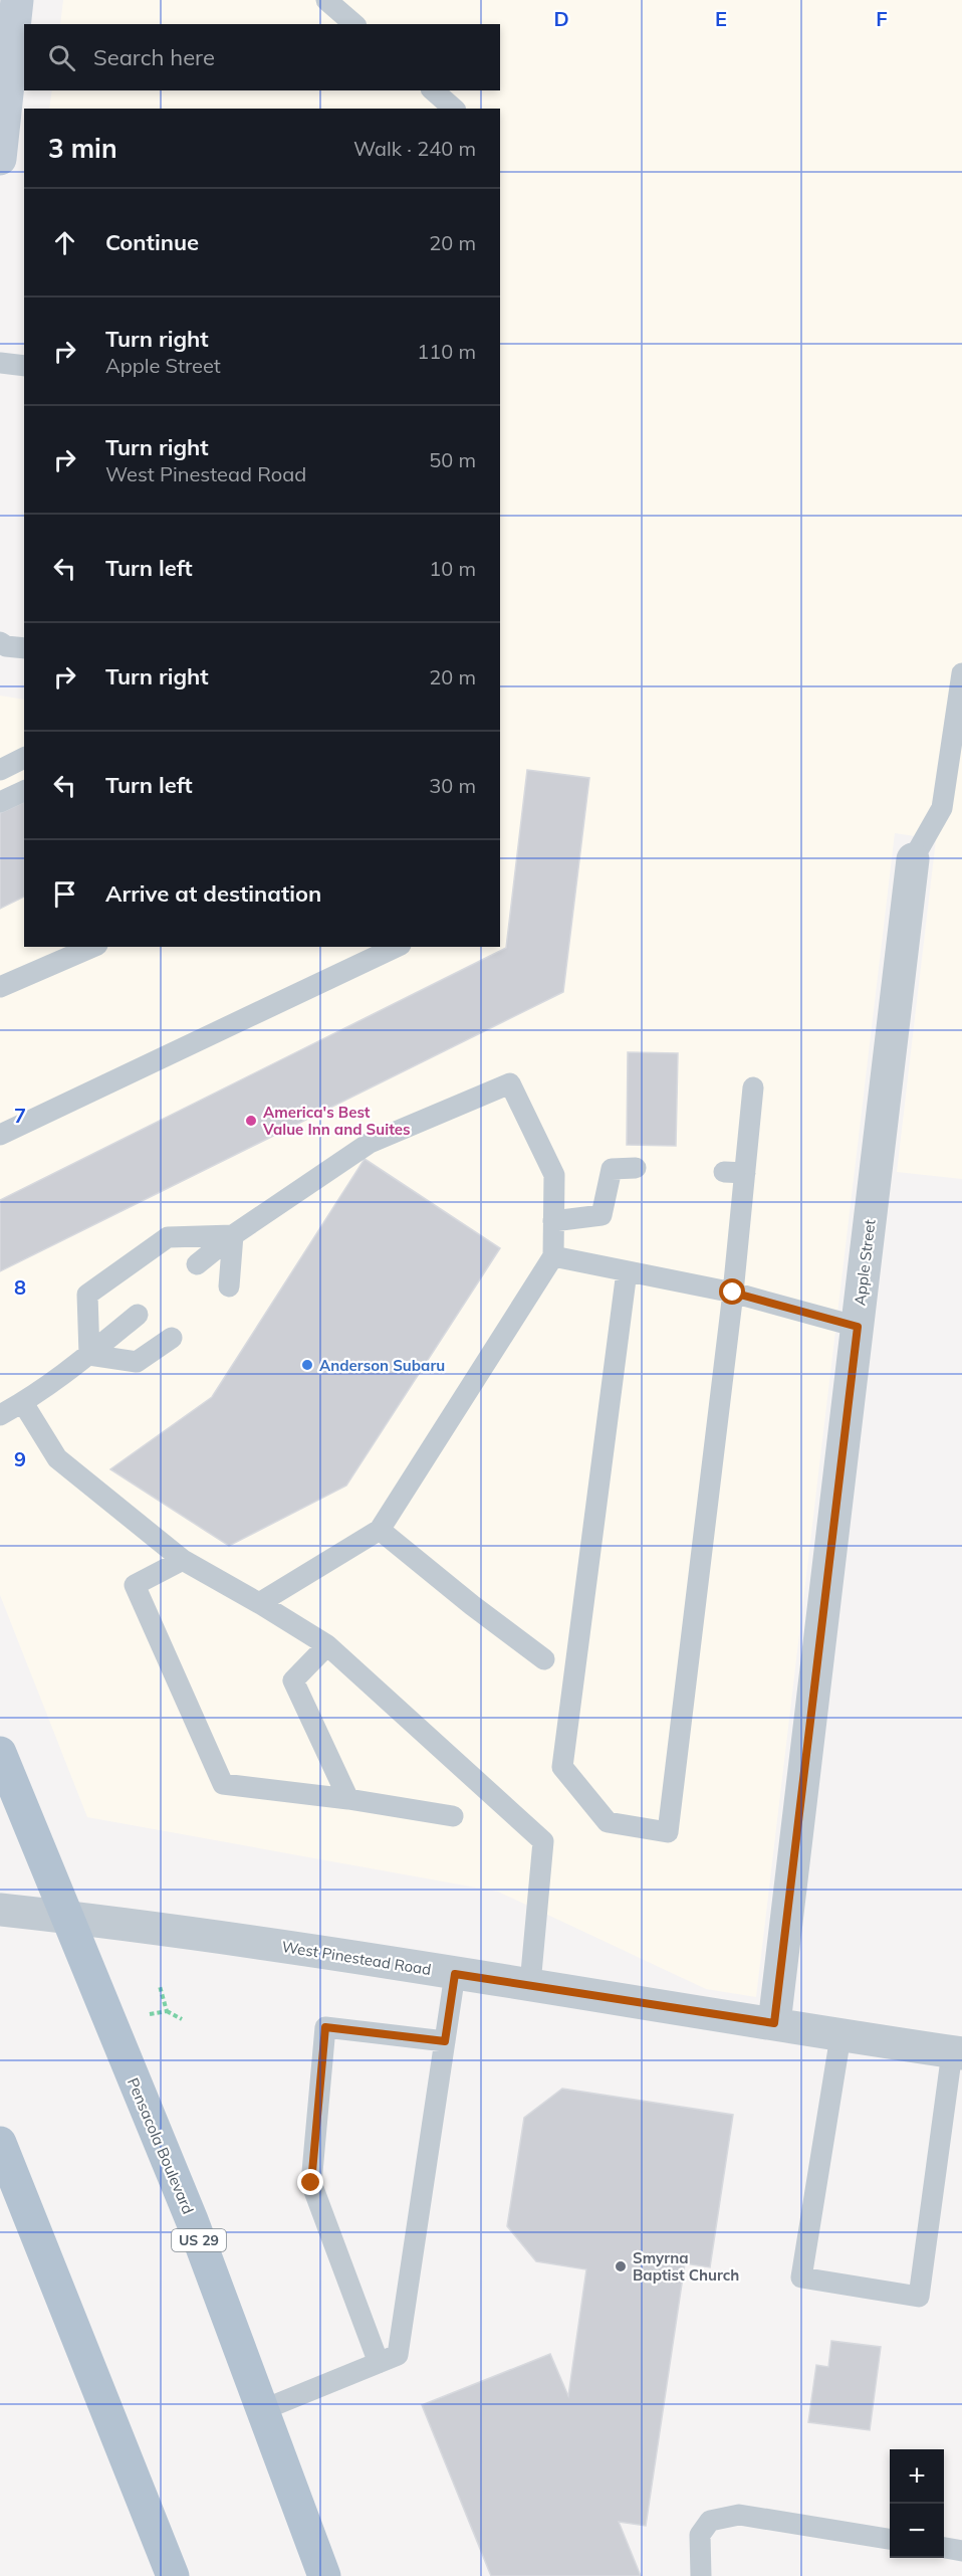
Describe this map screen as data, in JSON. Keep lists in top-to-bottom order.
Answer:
{
  "streets": {
    "main road": ["Pensacola Boulevard", "US 29"],
    "street": ["Apple Street", "West Pinestead Road"]
  },
  "crossings": [
    ["Apple Street", "West Pinestead Road"],
    ["West Pinestead Road", "Pensacola Boulevard"]
  ],
  "places": ["America's Best Value Inn and Suites", "Anderson Subaru", "Smyrna Baptist Church"],
  "page": {
    "search": "Search here",
    "heading": ["3 min", "Walk · 240 m"],
    "list": [
      ["Continue", "20 m"],
      ["Turn right", "Apple Street", "110 m"],
      ["Turn right", "West Pinestead Road", "50 m"],
      ["Turn left", "10 m"],
      ["Turn right", "20 m"],
      ["Turn left", "30 m"],
      "Arrive at destination"
    ],
    "map_buttons": ["+", "−"]
  },
  "grid": {
    "columns": ["D", "E", "F"],
    "rows": ["7", "8", "9"]
  }
}
